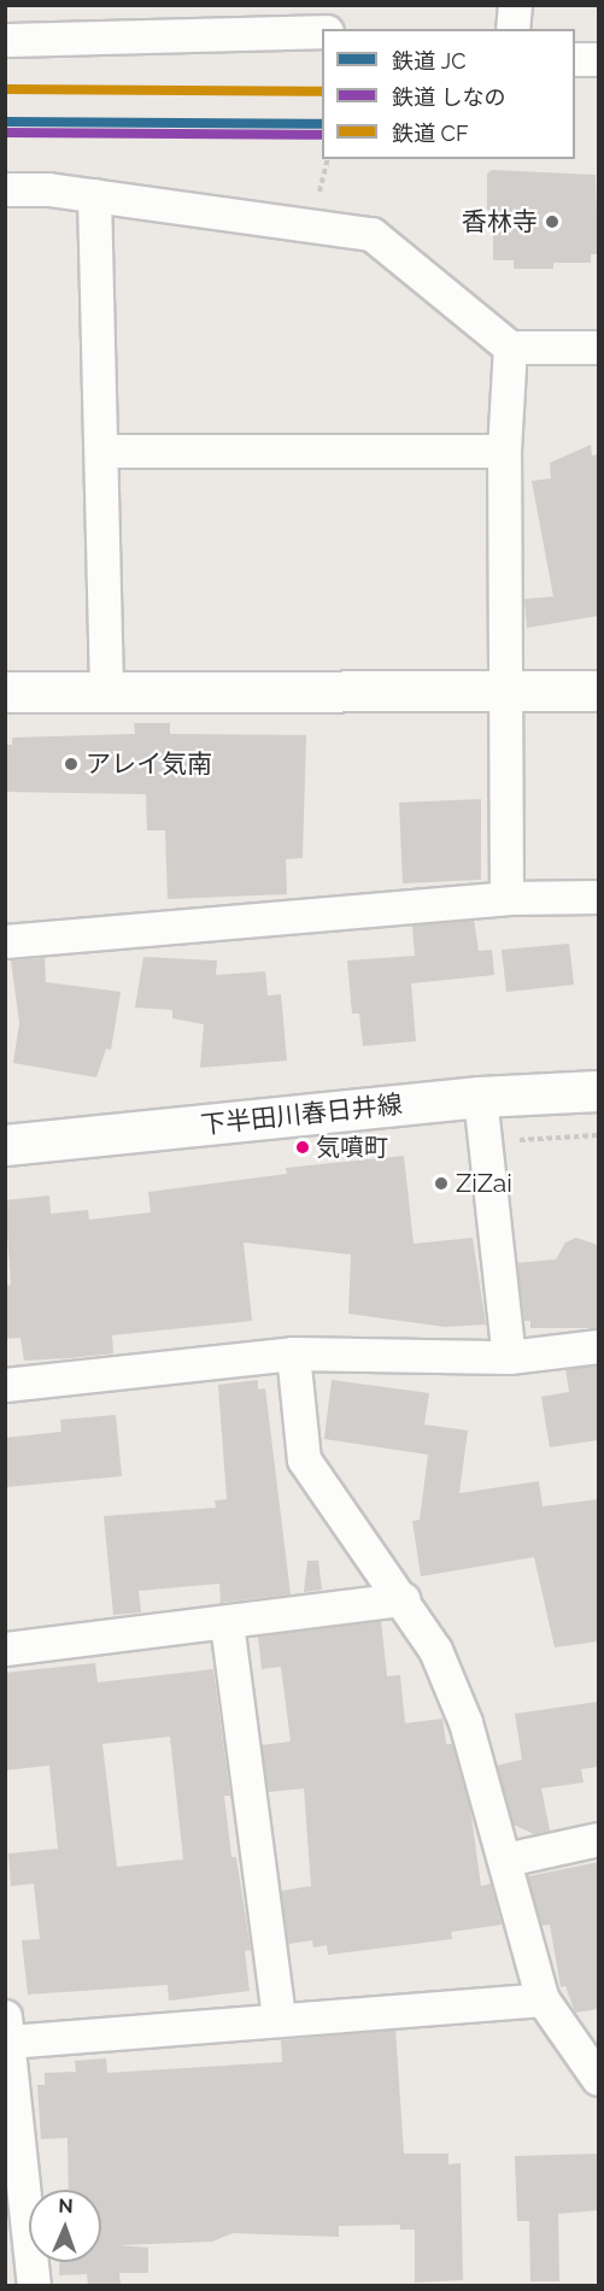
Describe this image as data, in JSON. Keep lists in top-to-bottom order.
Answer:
{
  "streets": {
    "street": ["下半田川春日井線"]
  },
  "places": [
    "香林寺",
    "アレイ気南",
    "気噴町",
    "ZiZai"
  ],
  "lines": ["rail line CF", "rail line JC", "rail line しなの"],
  "legend": ["鉄道 JC", "鉄道 しなの", "鉄道 CF"],
  "north": "top"
}
